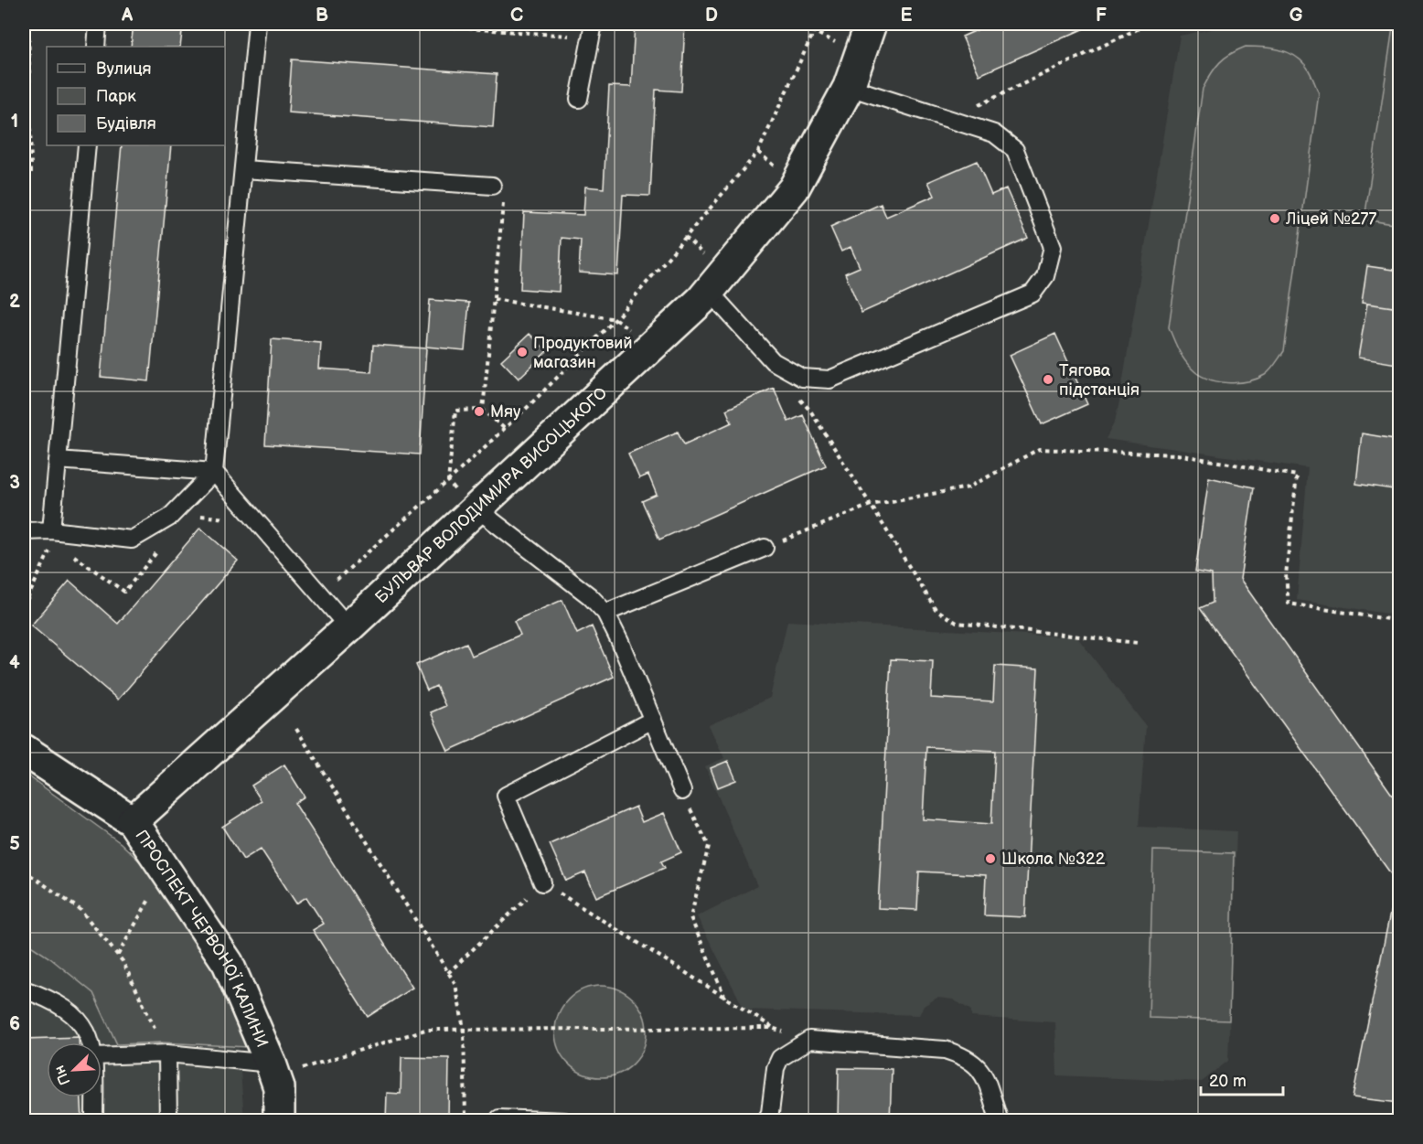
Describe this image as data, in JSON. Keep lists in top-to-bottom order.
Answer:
{
  "streets": {
    "street": ["БУЛЬВАР ВОЛОДИМИРА ВИСОЦЬКОГО", "ПРОСПЕКТ ЧЕРВОНОЇ КАЛИНИ"]
  },
  "crossings": [
    ["БУЛЬВАР ВОЛОДИМИРА ВИСОЦЬКОГО", "ПРОСПЕКТ ЧЕРВОНОЇ КАЛИНИ"]
  ],
  "places": [
    "Ліцей №277",
    "Продуктовий магазин",
    "Тягова пiдстанцiя",
    "Мяу",
    "Школа №322"
  ],
  "legend": ["Вулиця", "Парк", "Будівля"],
  "scale_bar": "20 m",
  "north": "bottom left",
  "grid": {
    "columns": [
      "A",
      "B",
      "C",
      "D",
      "E",
      "F",
      "G"
    ],
    "rows": [
      "1",
      "2",
      "3",
      "4",
      "5",
      "6"
    ]
  }
}
